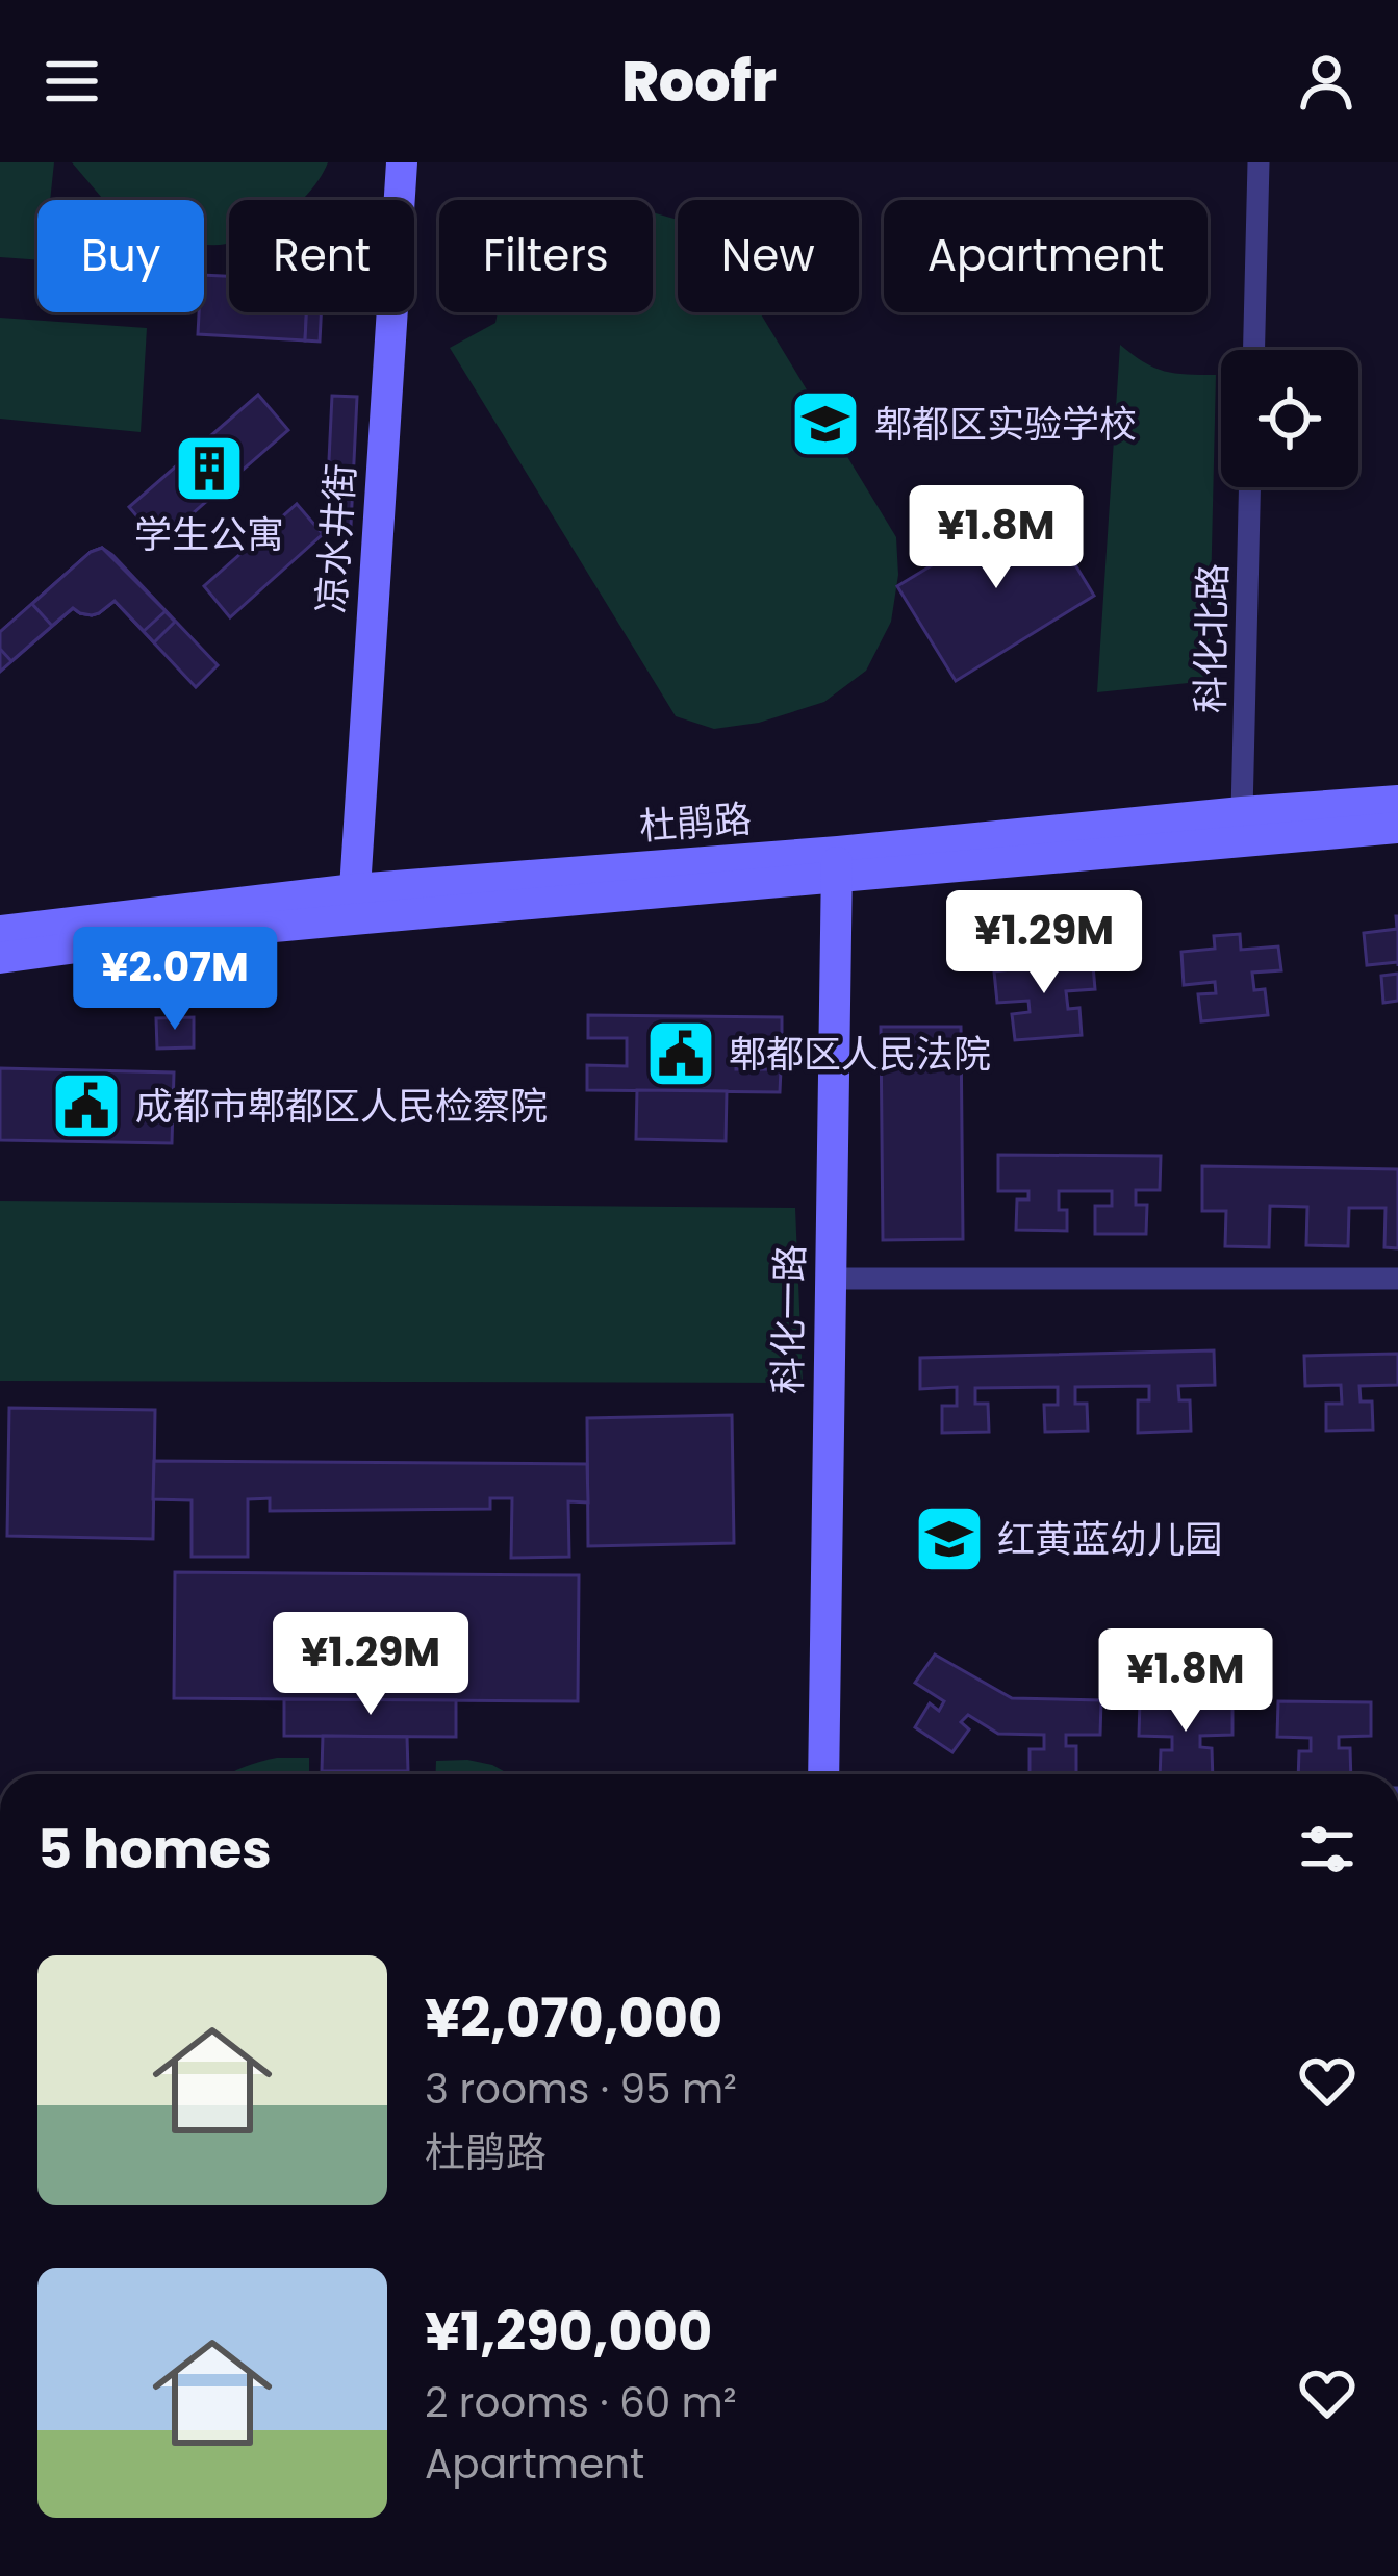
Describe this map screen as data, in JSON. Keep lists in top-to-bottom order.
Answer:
{
  "streets": {
    "main road": ["凉水井街", "杜鹃路", "科化一路"],
    "street": ["科化北路"]
  },
  "crossings": [
    ["凉水井街", "杜鹃路"],
    ["科化北路", "杜鹃路"],
    ["杜鹃路", "科化一路"]
  ],
  "places": {
    "school or university": ["郫都区实验学校", "红黄蓝幼儿园"],
    "building": ["学生公寓"],
    "public building": ["郫都区人民法院", "成都市郫都区人民检察院"]
  },
  "page": {
    "header": "Roofr",
    "chip": [
      "Buy",
      "Rent",
      "Filters",
      "New",
      "Apartment"
    ],
    "price": [
      "¥1.8M",
      "¥1.29M",
      "¥2.07M",
      "¥1.29M",
      "¥1.8M"
    ],
    "heading": "5 homes",
    "list": [
      {
        "name": "¥2,070,000",
        "note": "3 rooms · 95 m² · 杜鹃路"
      },
      {
        "name": "¥1,290,000",
        "note": "2 rooms · 60 m² · Apartment"
      }
    ]
  }
}
